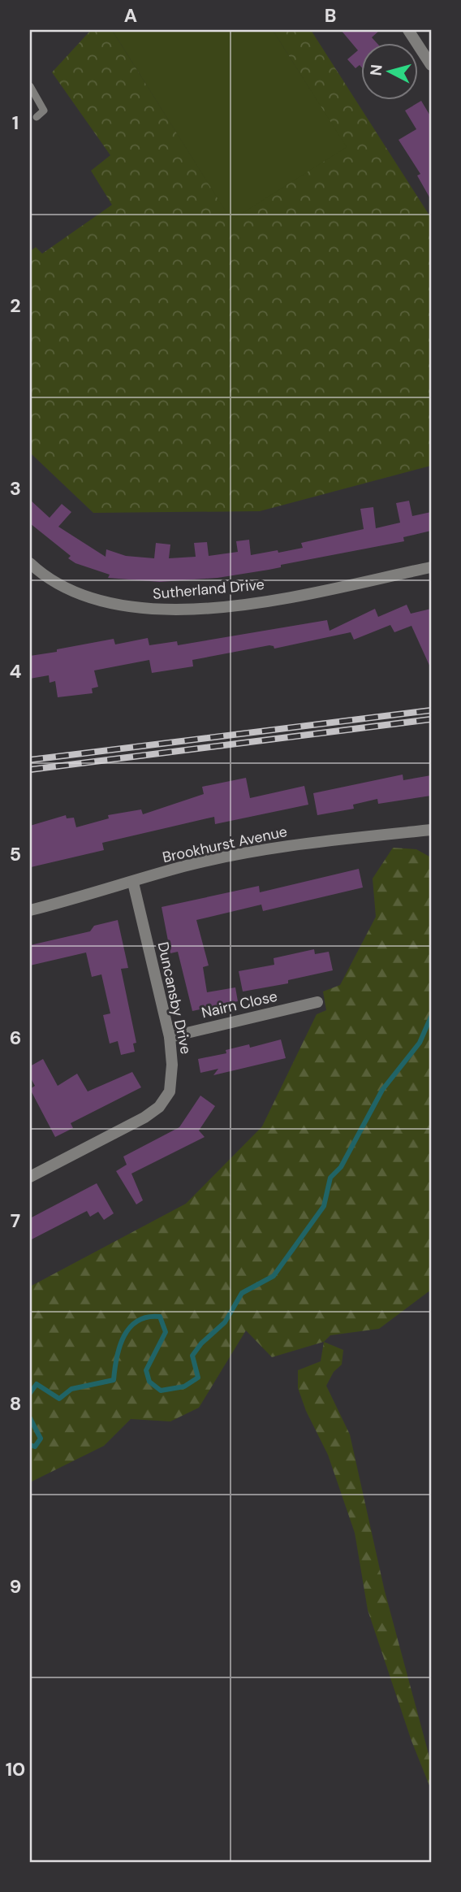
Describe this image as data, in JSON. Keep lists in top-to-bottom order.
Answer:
{
  "streets": {
    "street": [
      "Sutherland Drive",
      "Brookhurst Avenue",
      "Duncansby Drive",
      "Nairn Close"
    ]
  },
  "crossings": [
    ["Brookhurst Avenue", "Duncansby Drive"],
    ["Duncansby Drive", "Nairn Close"]
  ],
  "north": "left",
  "grid": {
    "columns": ["A", "B"],
    "rows": [
      "1",
      "2",
      "3",
      "4",
      "5",
      "6",
      "7",
      "8",
      "9",
      "10"
    ]
  }
}
